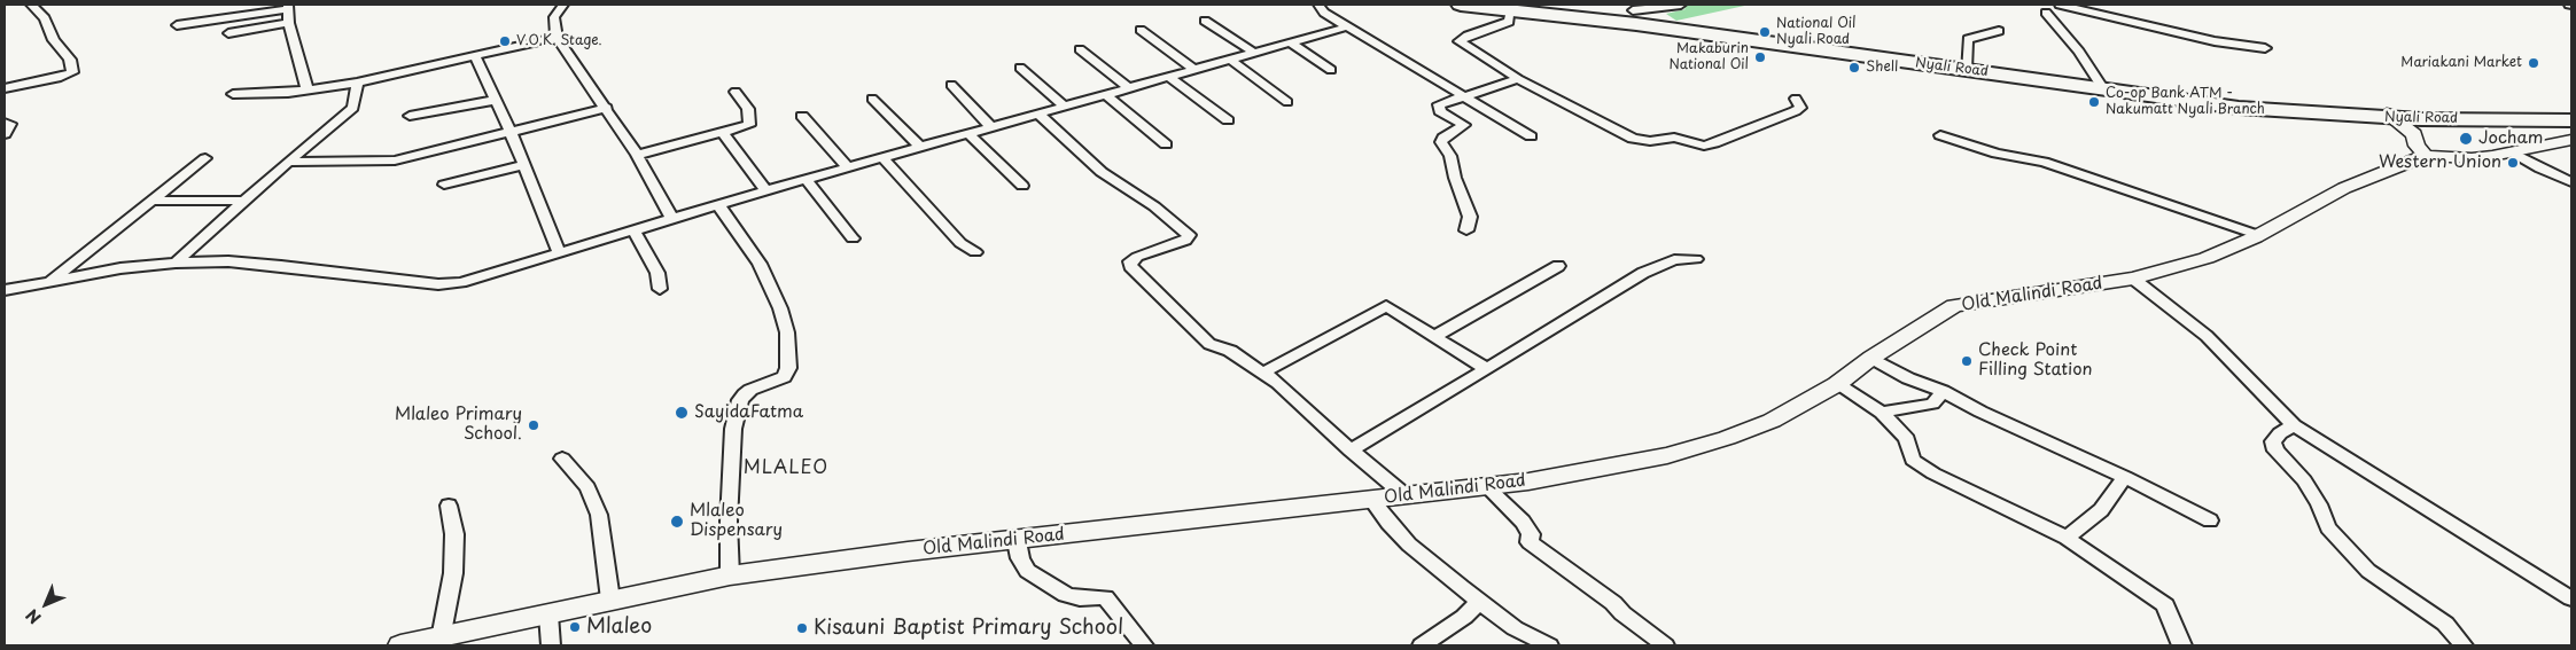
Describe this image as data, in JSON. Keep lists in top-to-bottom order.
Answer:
{
  "streets": {
    "highway": ["Nyali Road"],
    "main road": ["Old Malindi Road"]
  },
  "districts": ["MLALEO"],
  "places": [
    "National Oil Nyali Road",
    "V.O.K. Stage.",
    "Makaburin National Oil",
    "Mariakani Market",
    "Shell",
    "Co-op Bank ATM - Nakumatt Nyali Branch",
    "Jocham",
    "Western Union",
    "Check Point Filling Station",
    "SayidaFatma",
    "Mlaleo Primary School.",
    "Mlaleo Dispensary",
    "Mlaleo",
    "Kisauni Baptist Primary School"
  ],
  "north": "bottom left"
}
